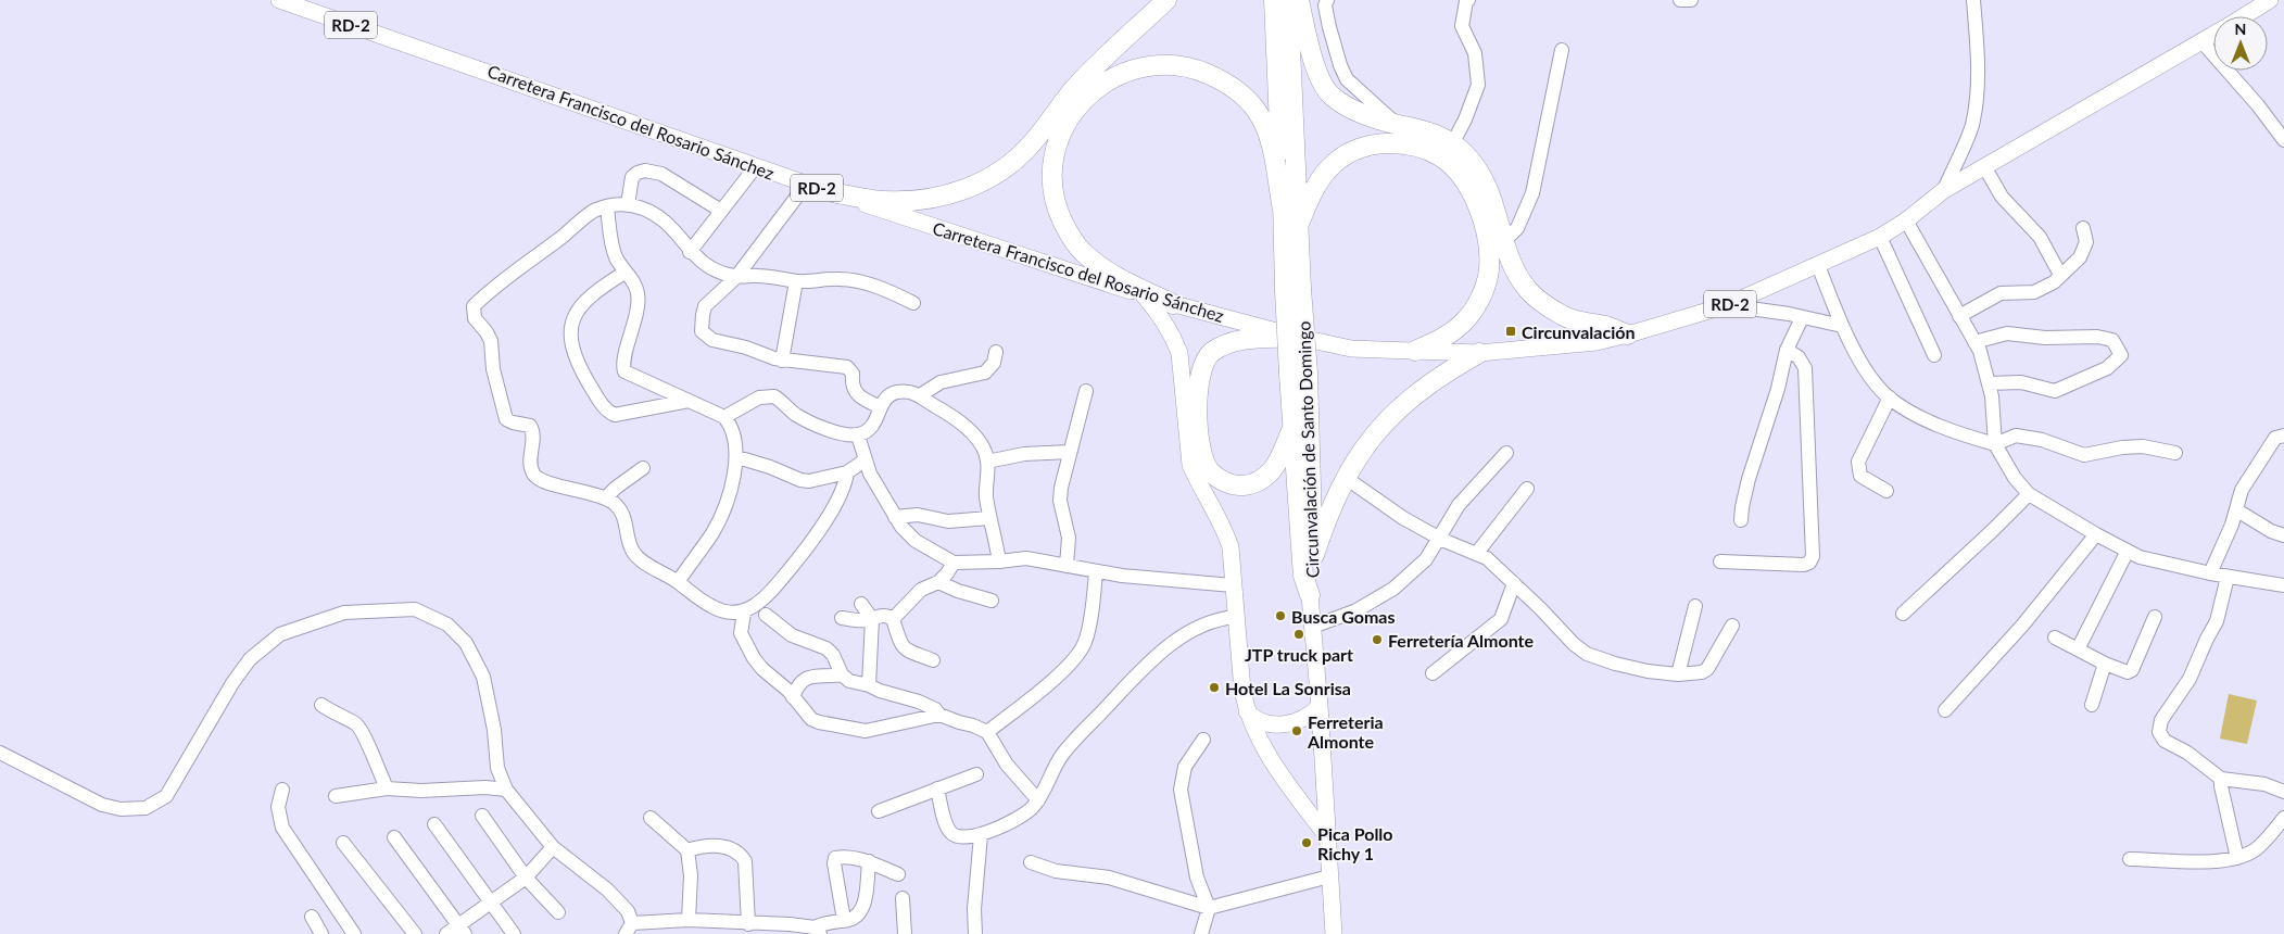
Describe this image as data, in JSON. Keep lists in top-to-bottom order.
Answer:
{
  "streets": {
    "highway": ["Circunvalación de Santo Domingo"],
    "main road": ["RD-2", "Carretera Francisco del Rosario Sánchez"]
  },
  "places": {
    "transit": ["Circunvalación"],
    "other": [
      "Busca Gomas",
      "JTP truck part",
      "Ferretería Almonte",
      "Hotel La Sonrisa",
      "Ferreteria Almonte",
      "Pica Pollo Richy 1"
    ]
  },
  "north": "top"
}
